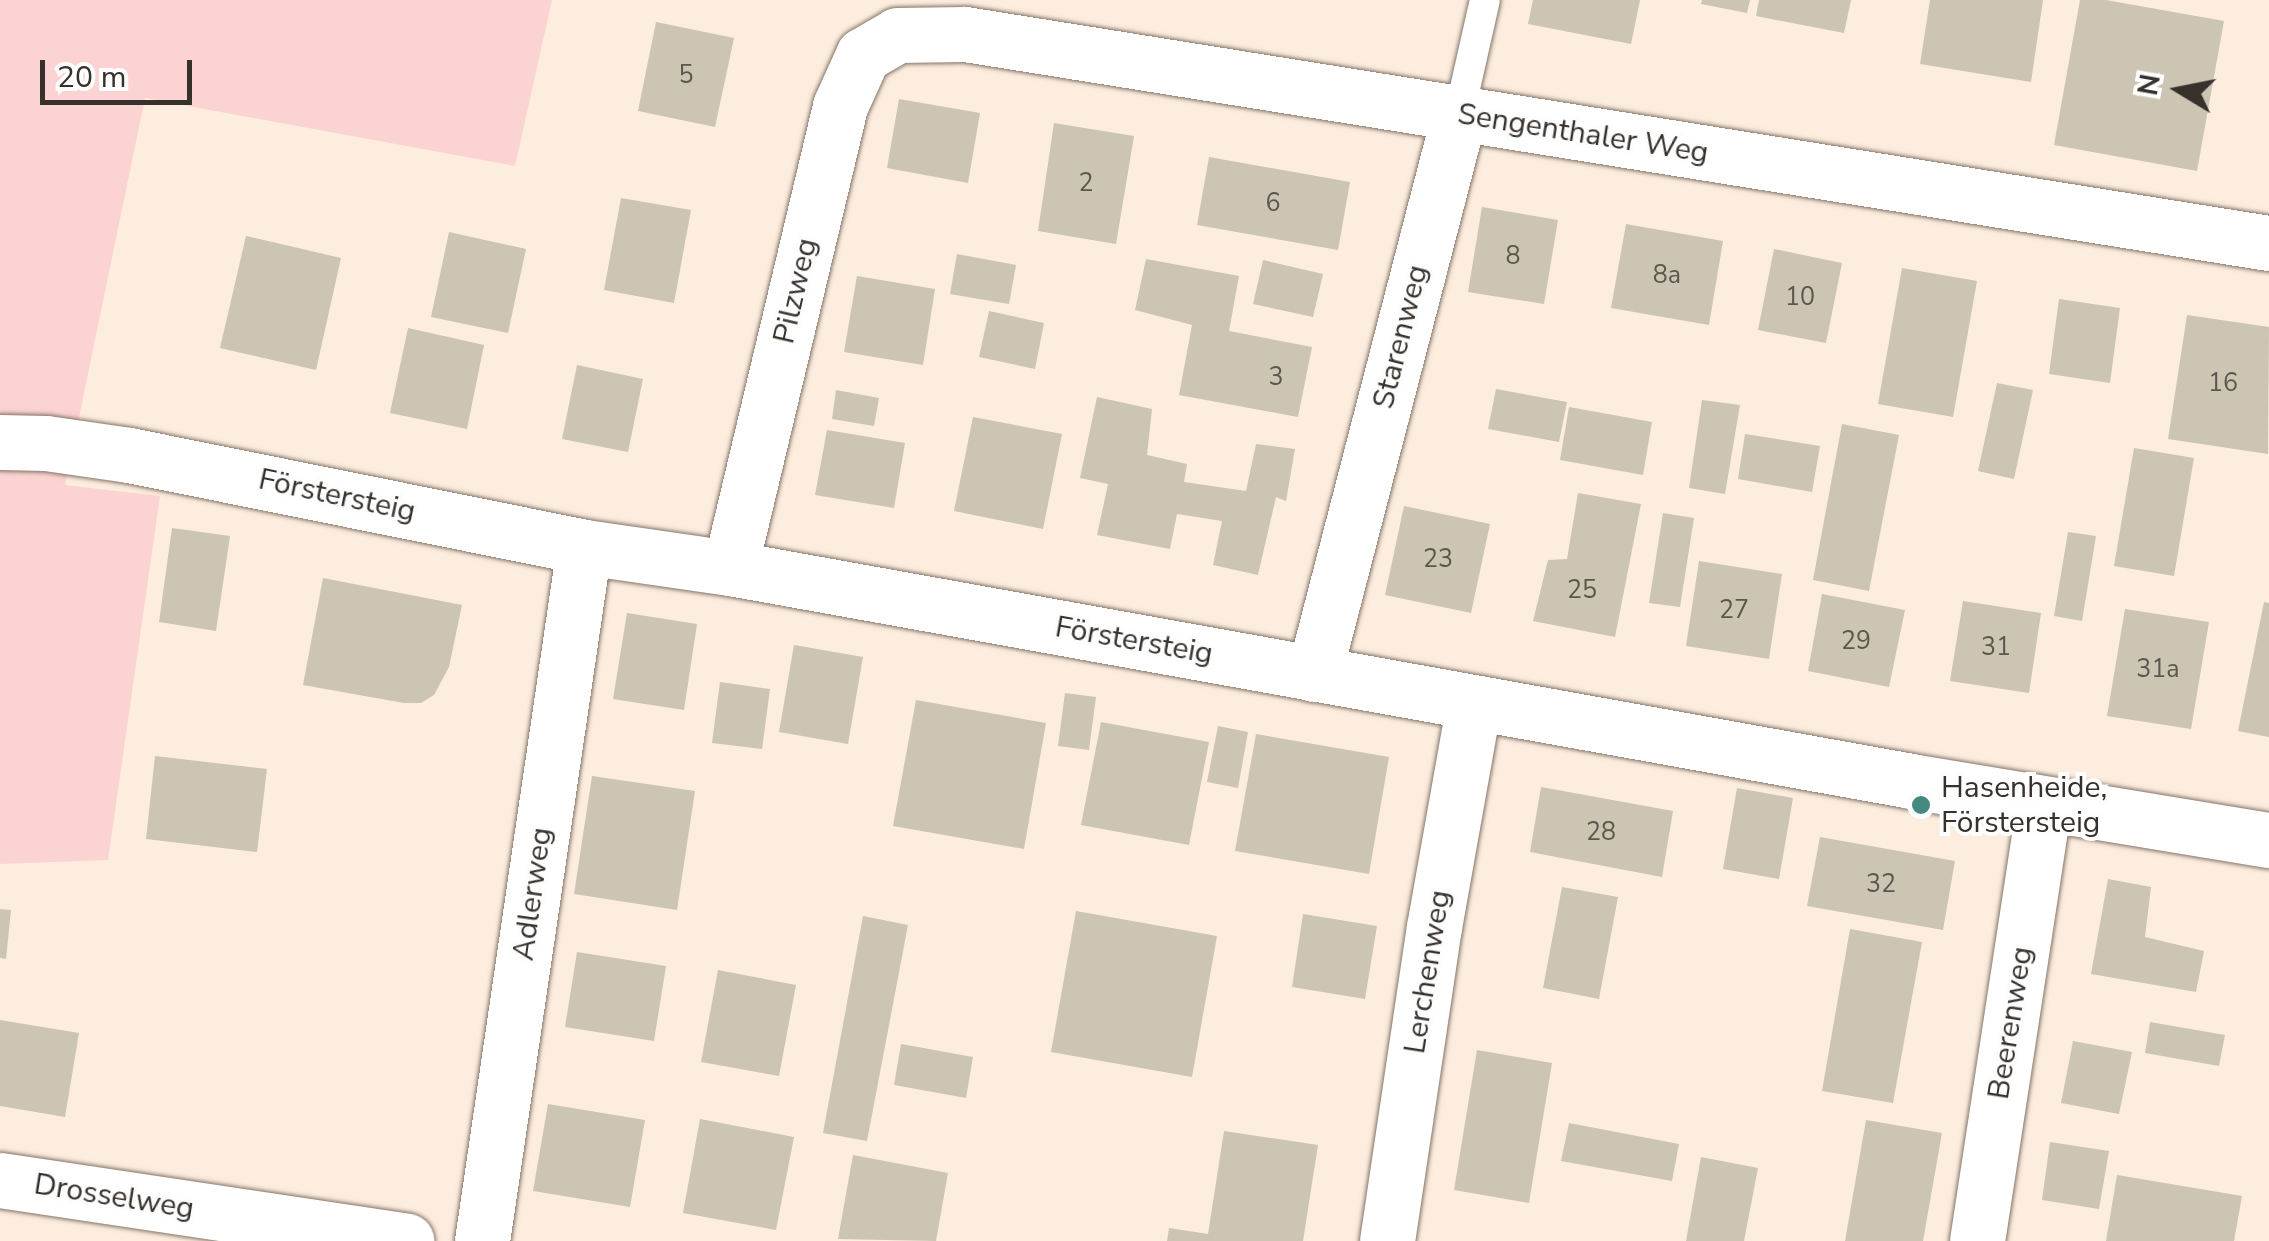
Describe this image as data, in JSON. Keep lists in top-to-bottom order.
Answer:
{
  "streets": {
    "street": [
      "Sengenthaler Weg",
      "Pilzweg",
      "Starenweg",
      "Förstersteig",
      "Adlerweg",
      "Lerchenweg",
      "Beerenweg",
      "Drosselweg"
    ]
  },
  "crossings": [
    ["Sengenthaler Weg", "Pilzweg"],
    ["Sengenthaler Weg", "Starenweg"],
    ["Pilzweg", "Förstersteig"],
    ["Starenweg", "Förstersteig"],
    ["Förstersteig", "Adlerweg"],
    ["Förstersteig", "Lerchenweg"],
    ["Förstersteig", "Beerenweg"]
  ],
  "places": ["Hasenheide, Förstersteig"],
  "house_numbers": [
    "5",
    "2",
    "6",
    "8",
    "8a",
    "10",
    "3",
    "16",
    "23",
    "25",
    "27",
    "29",
    "31",
    "31a",
    "28",
    "32"
  ],
  "scale_bar": "20 m",
  "north": "left"
}
